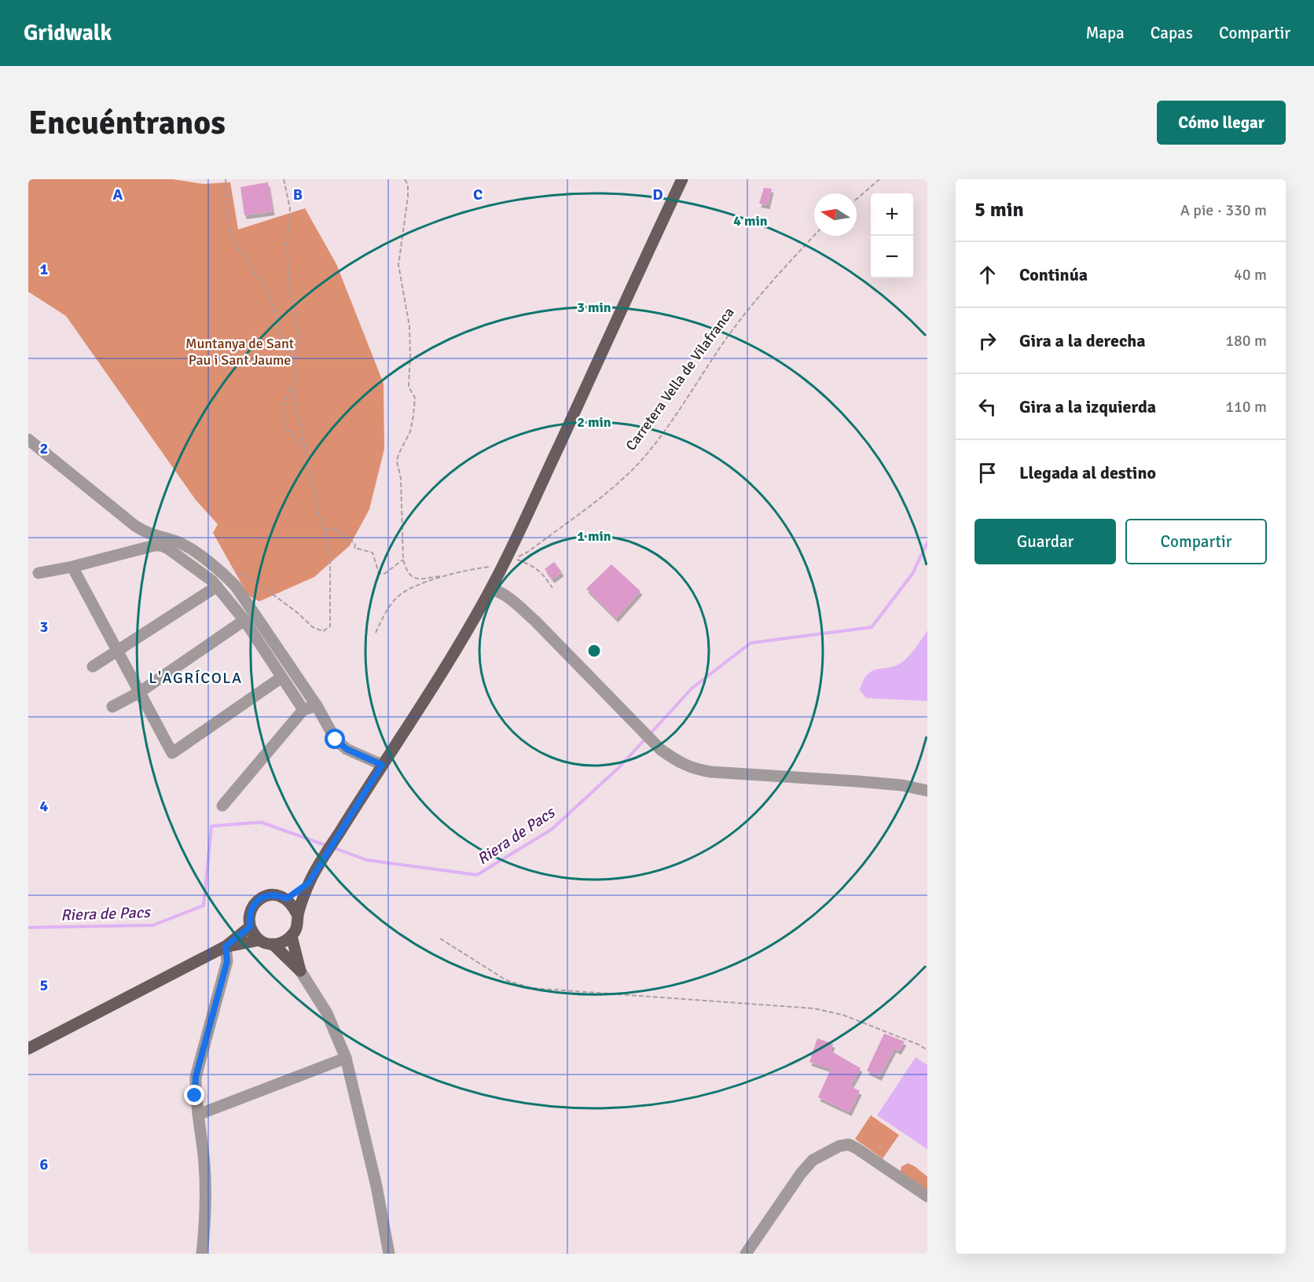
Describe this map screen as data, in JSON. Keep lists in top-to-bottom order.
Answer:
{
  "streets": {
    "path": ["Carretera Vella de Vilafranca"]
  },
  "districts": ["L'AGRÍCOLA"],
  "water": ["Riera de Pacs"],
  "parks": ["Muntanya de Sant Pau i Sant Jaume"],
  "north": "left",
  "page": {
    "header": "Gridwalk",
    "nav": ["Mapa", "Capas", "Compartir"],
    "buttons": [
      "Cómo llegar",
      ["Guardar", "Compartir"]
    ],
    "title": "Encuéntranos",
    "heading": ["5 min", "A pie · 330 m"],
    "map_buttons": ["+", "−"],
    "list": [
      ["Continúa", "40 m"],
      ["Gira a la derecha", "180 m"],
      ["Gira a la izquierda", "110 m"],
      "Llegada al destino"
    ]
  },
  "grid": {
    "columns": [
      "A",
      "B",
      "C",
      "D"
    ],
    "rows": [
      "1",
      "2",
      "3",
      "4",
      "5",
      "6"
    ]
  },
  "rings": [
    "4 min",
    "3 min",
    "2 min",
    "1 min"
  ]
}
